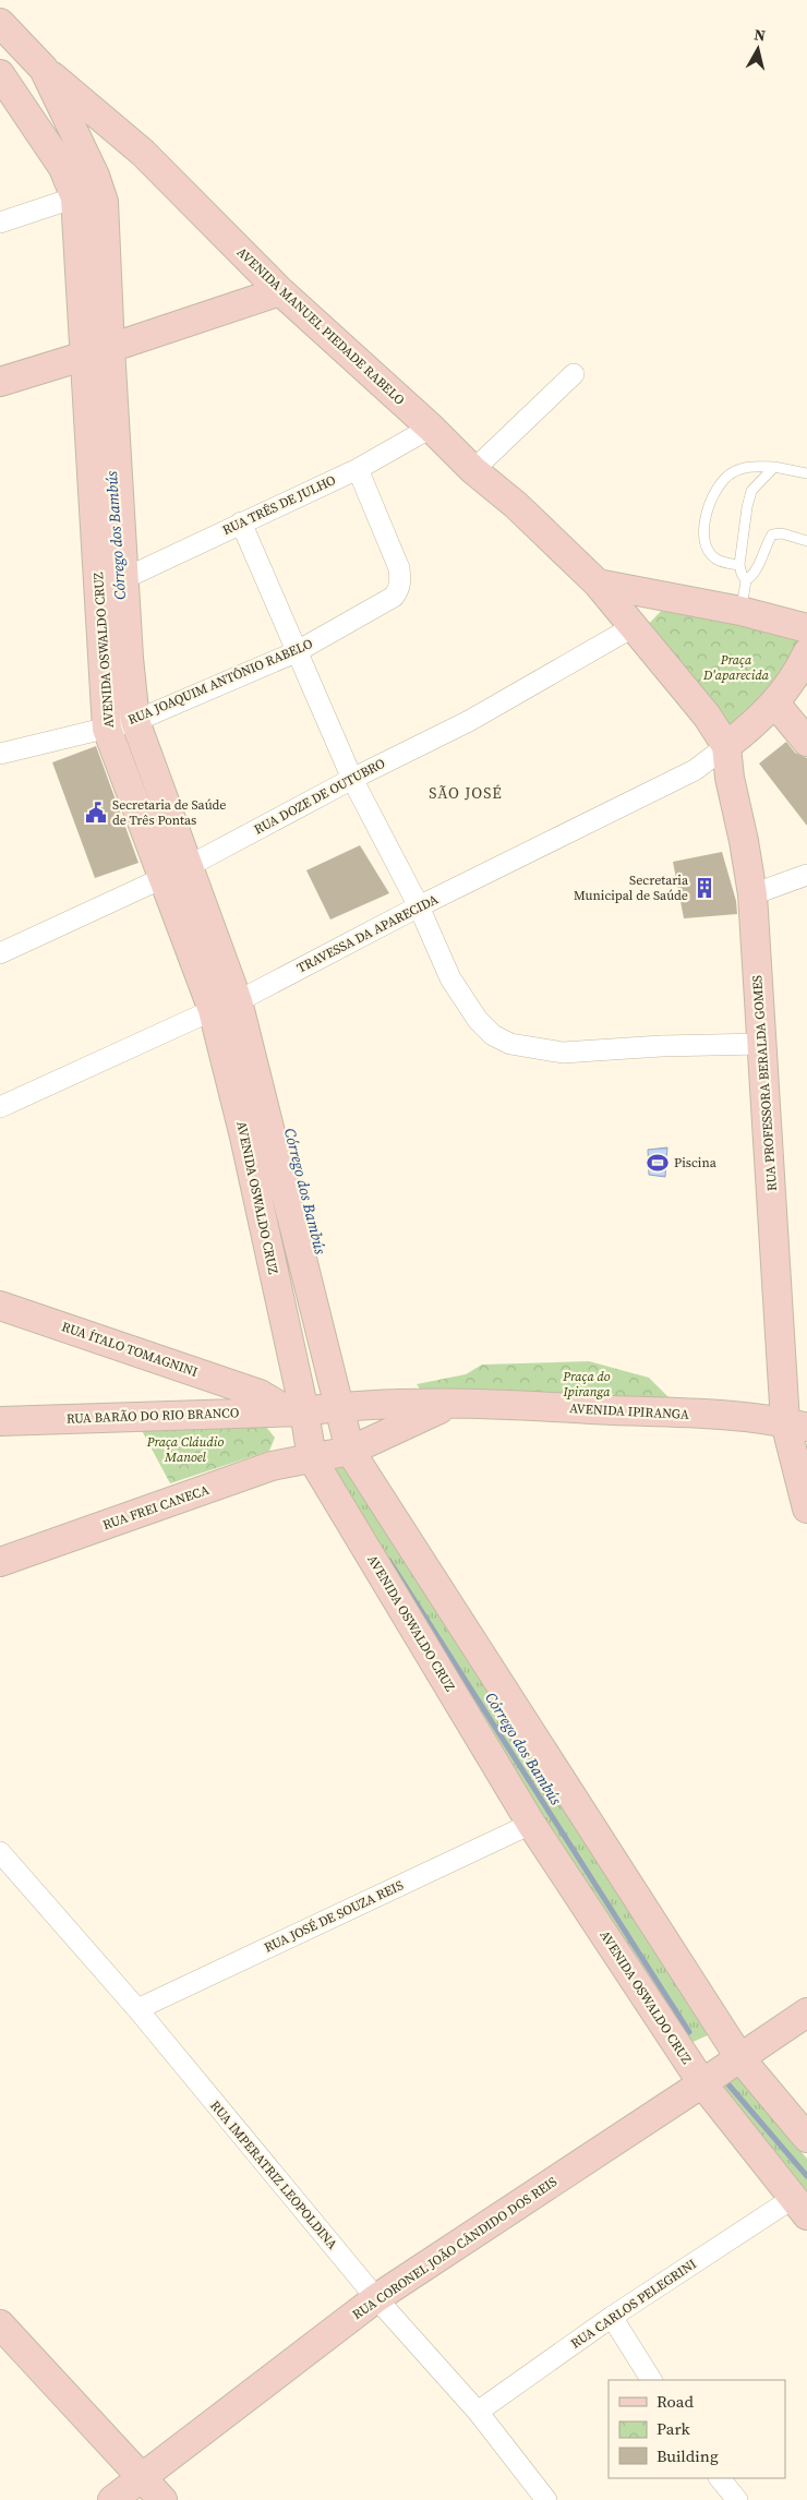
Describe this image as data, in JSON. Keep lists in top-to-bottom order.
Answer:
{
  "streets": {
    "main road": [
      "AVENIDA MANUEL PIEDADE RABELO",
      "AVENIDA OSWALDO CRUZ",
      "RUA PROFESSORA BERALDA GOMES",
      "RUA ÍTALO TOMAGNINI",
      "AVENIDA IPIRANGA",
      "RUA BARÃO DO RIO BRANCO",
      "RUA FREI CANECA",
      "RUA CORONEL JOÃO CÂNDIDO DOS REIS"
    ],
    "street": [
      "RUA TRÊS DE JULHO",
      "RUA JOAQUIM ANTÔNIO RABELO",
      "RUA DOZE DE OUTUBRO",
      "TRAVESSA DA APARECIDA",
      "RUA JOSÉ DE SOUZA REIS",
      "RUA IMPERATRIZ LEOPOLDINA",
      "RUA CARLOS PELEGRINI"
    ]
  },
  "crossings": [
    ["AVENIDA MANUEL PIEDADE RABELO", "RUA TRÊS DE JULHO"],
    ["AVENIDA MANUEL PIEDADE RABELO", "AVENIDA OSWALDO CRUZ"],
    ["RUA TRÊS DE JULHO", "AVENIDA OSWALDO CRUZ"],
    ["RUA TRÊS DE JULHO", "RUA JOAQUIM ANTÔNIO RABELO"],
    ["AVENIDA OSWALDO CRUZ", "RUA JOAQUIM ANTÔNIO RABELO"],
    ["AVENIDA OSWALDO CRUZ", "RUA DOZE DE OUTUBRO"],
    ["AVENIDA OSWALDO CRUZ", "TRAVESSA DA APARECIDA"],
    ["AVENIDA OSWALDO CRUZ", "RUA ÍTALO TOMAGNINI"],
    ["AVENIDA OSWALDO CRUZ", "AVENIDA IPIRANGA"],
    ["AVENIDA OSWALDO CRUZ", "RUA FREI CANECA"],
    ["AVENIDA OSWALDO CRUZ", "RUA JOSÉ DE SOUZA REIS"],
    ["AVENIDA OSWALDO CRUZ", "RUA CORONEL JOÃO CÂNDIDO DOS REIS"],
    ["AVENIDA OSWALDO CRUZ", "RUA CARLOS PELEGRINI"],
    ["TRAVESSA DA APARECIDA", "RUA PROFESSORA BERALDA GOMES"],
    ["RUA PROFESSORA BERALDA GOMES", "AVENIDA IPIRANGA"],
    ["RUA ÍTALO TOMAGNINI", "AVENIDA IPIRANGA"],
    ["RUA ÍTALO TOMAGNINI", "RUA BARÃO DO RIO BRANCO"],
    ["AVENIDA IPIRANGA", "RUA FREI CANECA"],
    ["RUA JOSÉ DE SOUZA REIS", "RUA IMPERATRIZ LEOPOLDINA"],
    ["RUA IMPERATRIZ LEOPOLDINA", "RUA CORONEL JOÃO CÂNDIDO DOS REIS"],
    ["RUA IMPERATRIZ LEOPOLDINA", "RUA CARLOS PELEGRINI"]
  ],
  "districts": ["SÃO JOSÉ"],
  "water": ["Córrego dos Bambús"],
  "parks": ["Praça D'aparecida", "Praça do Ipiranga", "Praça Cláudio Manoel"],
  "places": {
    "public building": ["Secretaria de Saúde de Três Pontas"],
    "building": ["Secretaria Municipal de Saúde"],
    "sports": ["Piscina"]
  },
  "legend": ["Road", "Park", "Building"],
  "north": "top"
}
